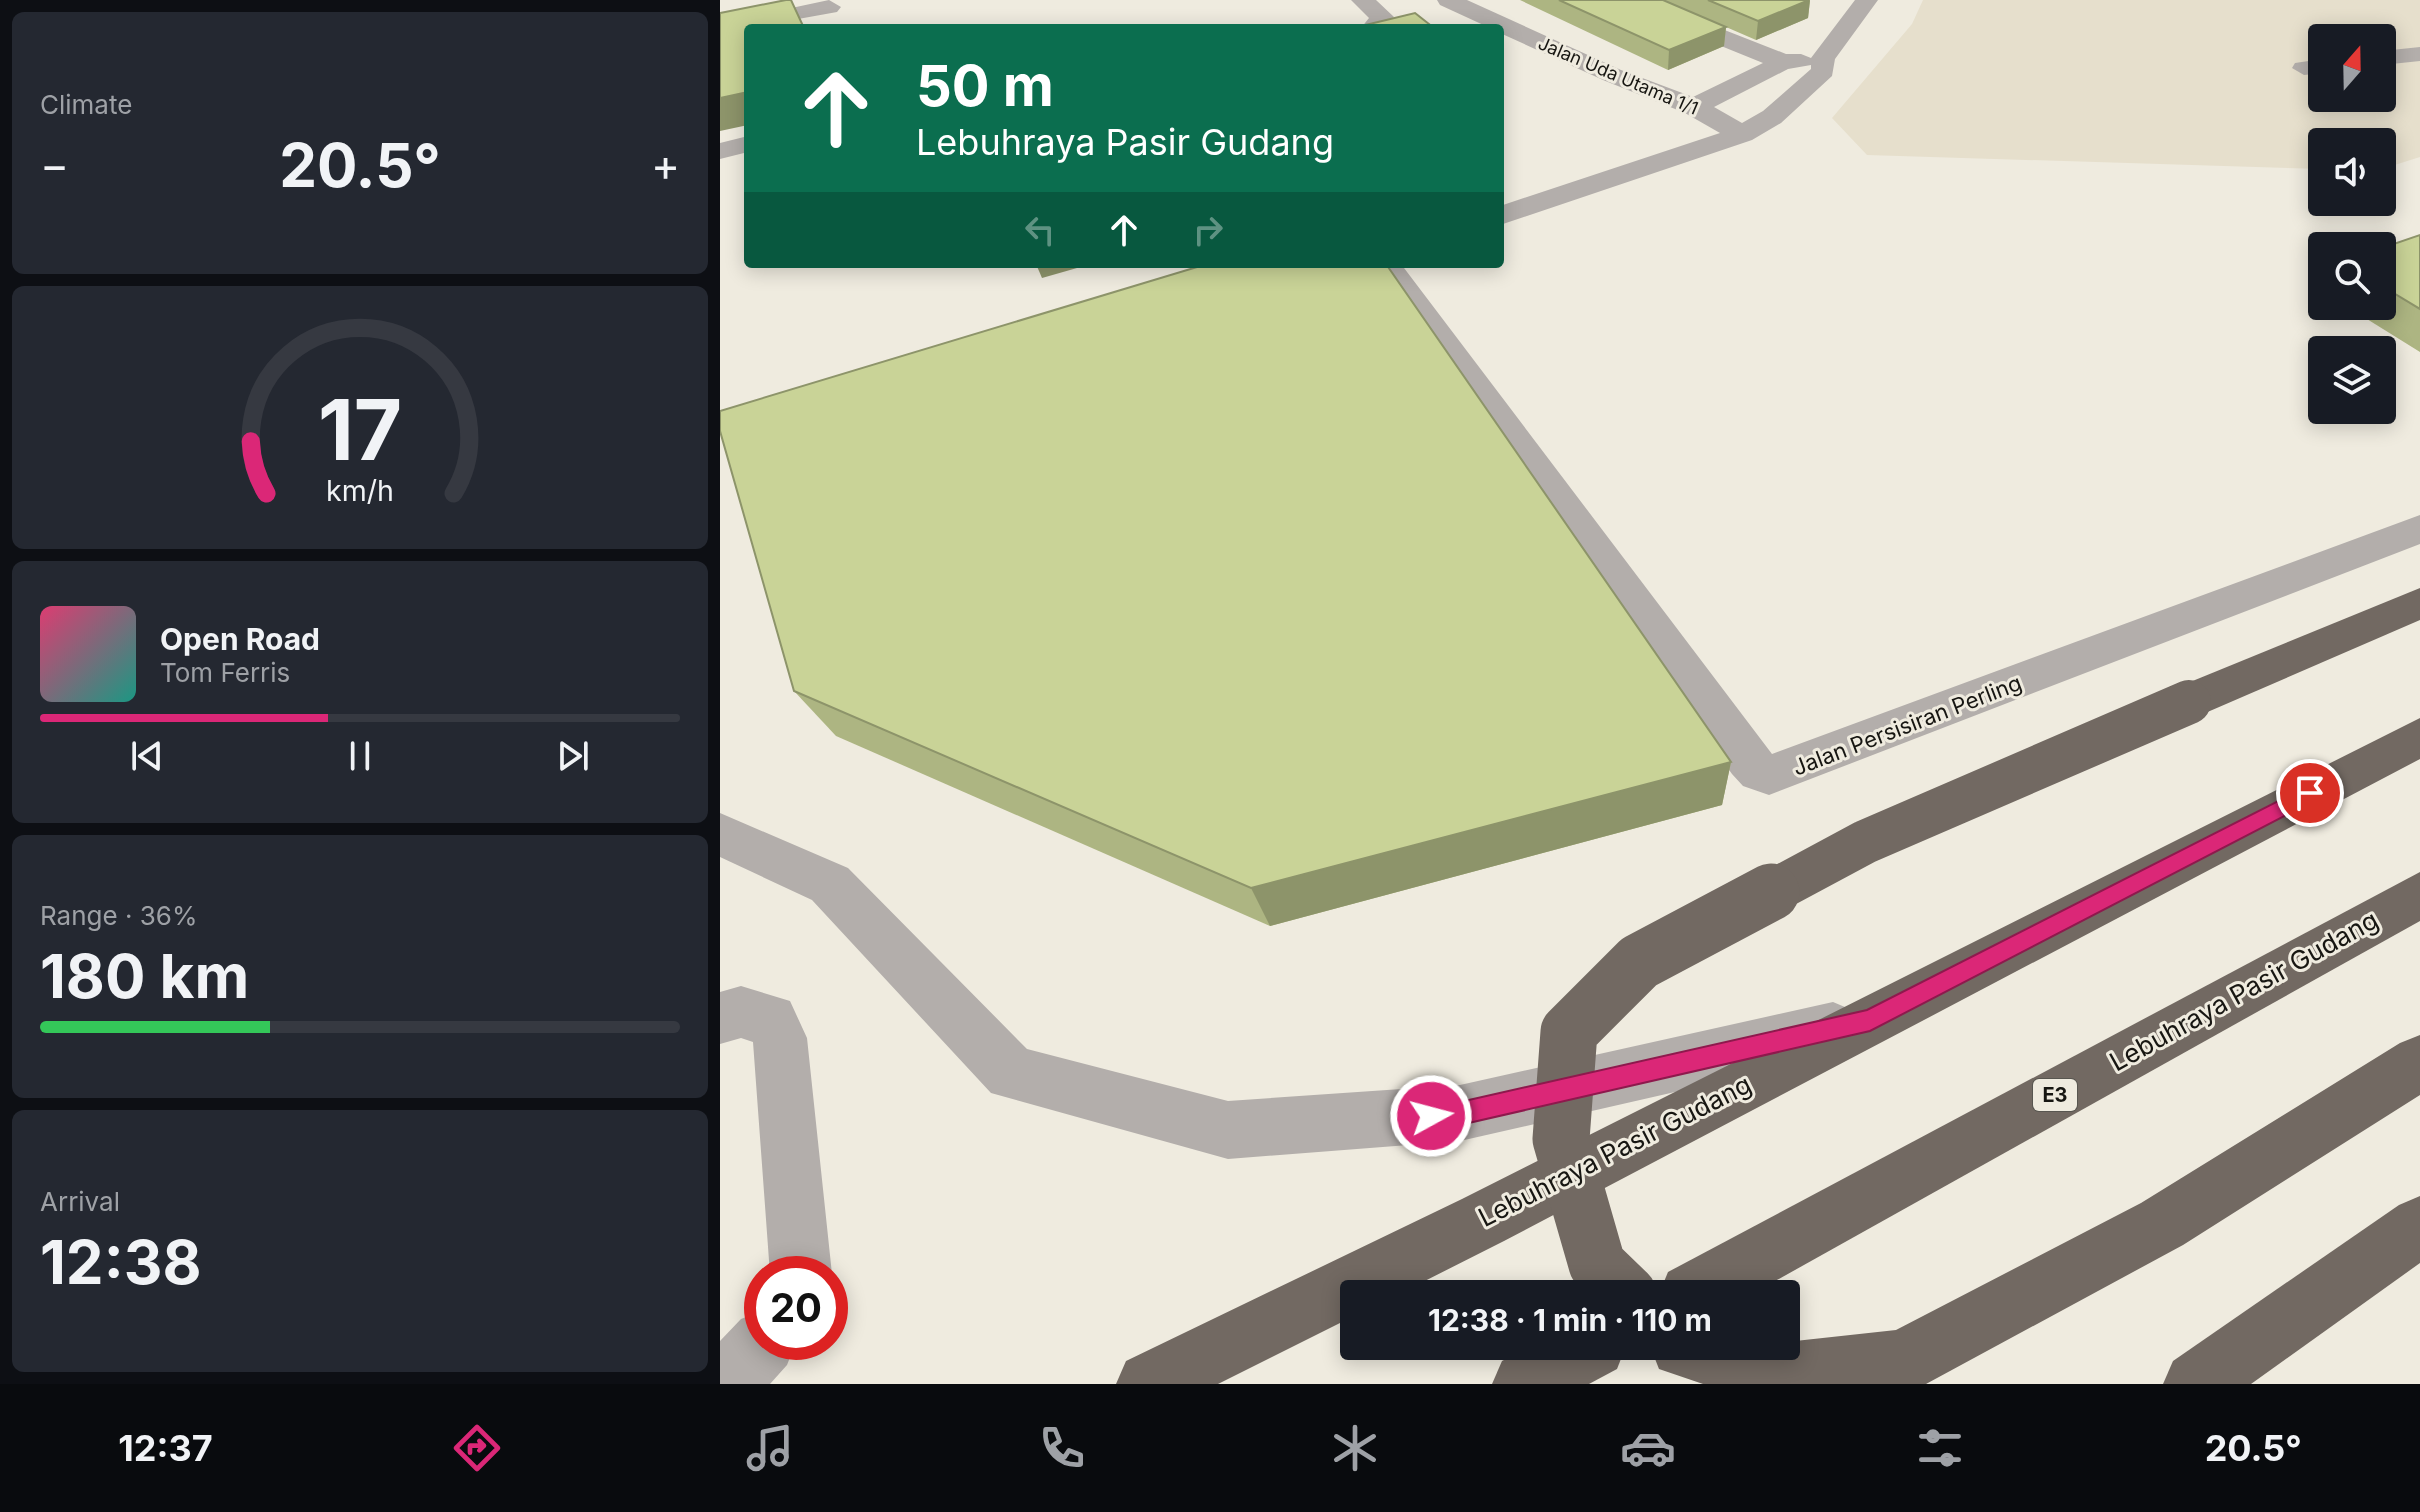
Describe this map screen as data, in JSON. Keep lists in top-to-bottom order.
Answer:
{
  "streets": {
    "highway": ["Lebuhraya Pasir Gudang", "E3"],
    "street": ["Jalan Uda Utama 1/1", "Jalan Persisiran Perling"]
  },
  "north": "top",
  "page": {
    "tile": [
      "Climate",
      ["Range · 36%", "180 km"],
      ["Arrival", "12:38"]
    ],
    "turn": ["50 m", "Lebuhraya Pasir Gudang"],
    "heat": ["−", "20.5°", "+"],
    "song": ["Open Road", "Tom Ferris"],
    "limit": "20",
    "trip": "12:38 · 1 min · 110 m",
    "tabs": ["12:37", "20.5°"],
    "gauge": ["17", "km/h"]
  }
}
